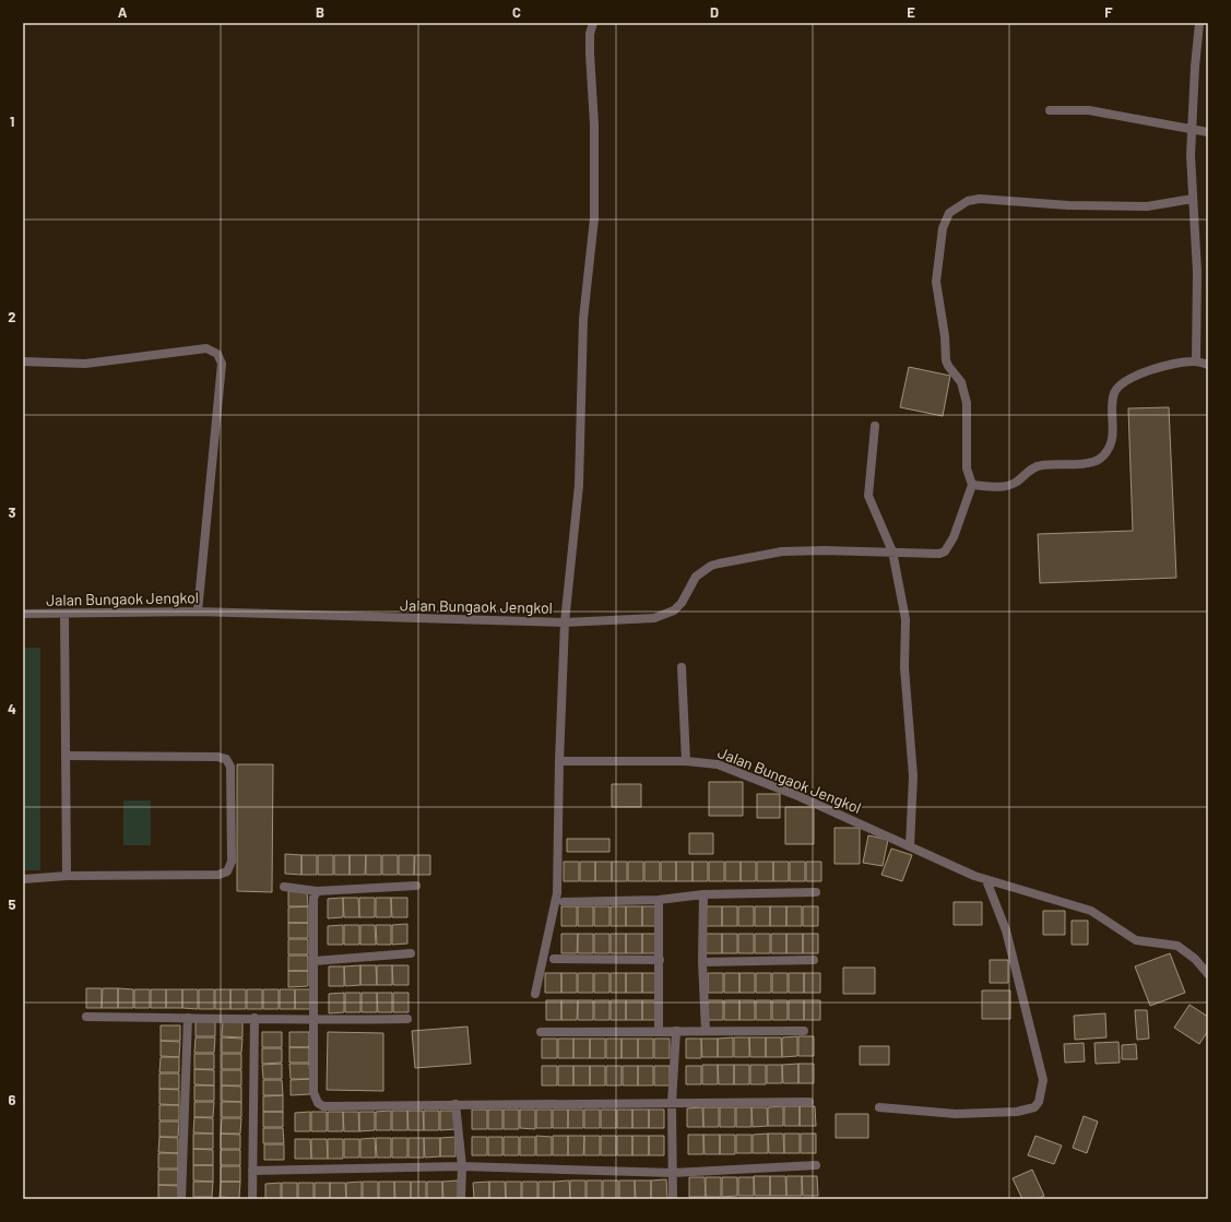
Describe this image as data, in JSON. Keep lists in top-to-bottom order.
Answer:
{
  "streets": {
    "street": ["Jalan Bungaok Jengkol"]
  },
  "grid": {
    "columns": [
      "A",
      "B",
      "C",
      "D",
      "E",
      "F"
    ],
    "rows": [
      "1",
      "2",
      "3",
      "4",
      "5",
      "6"
    ]
  }
}
